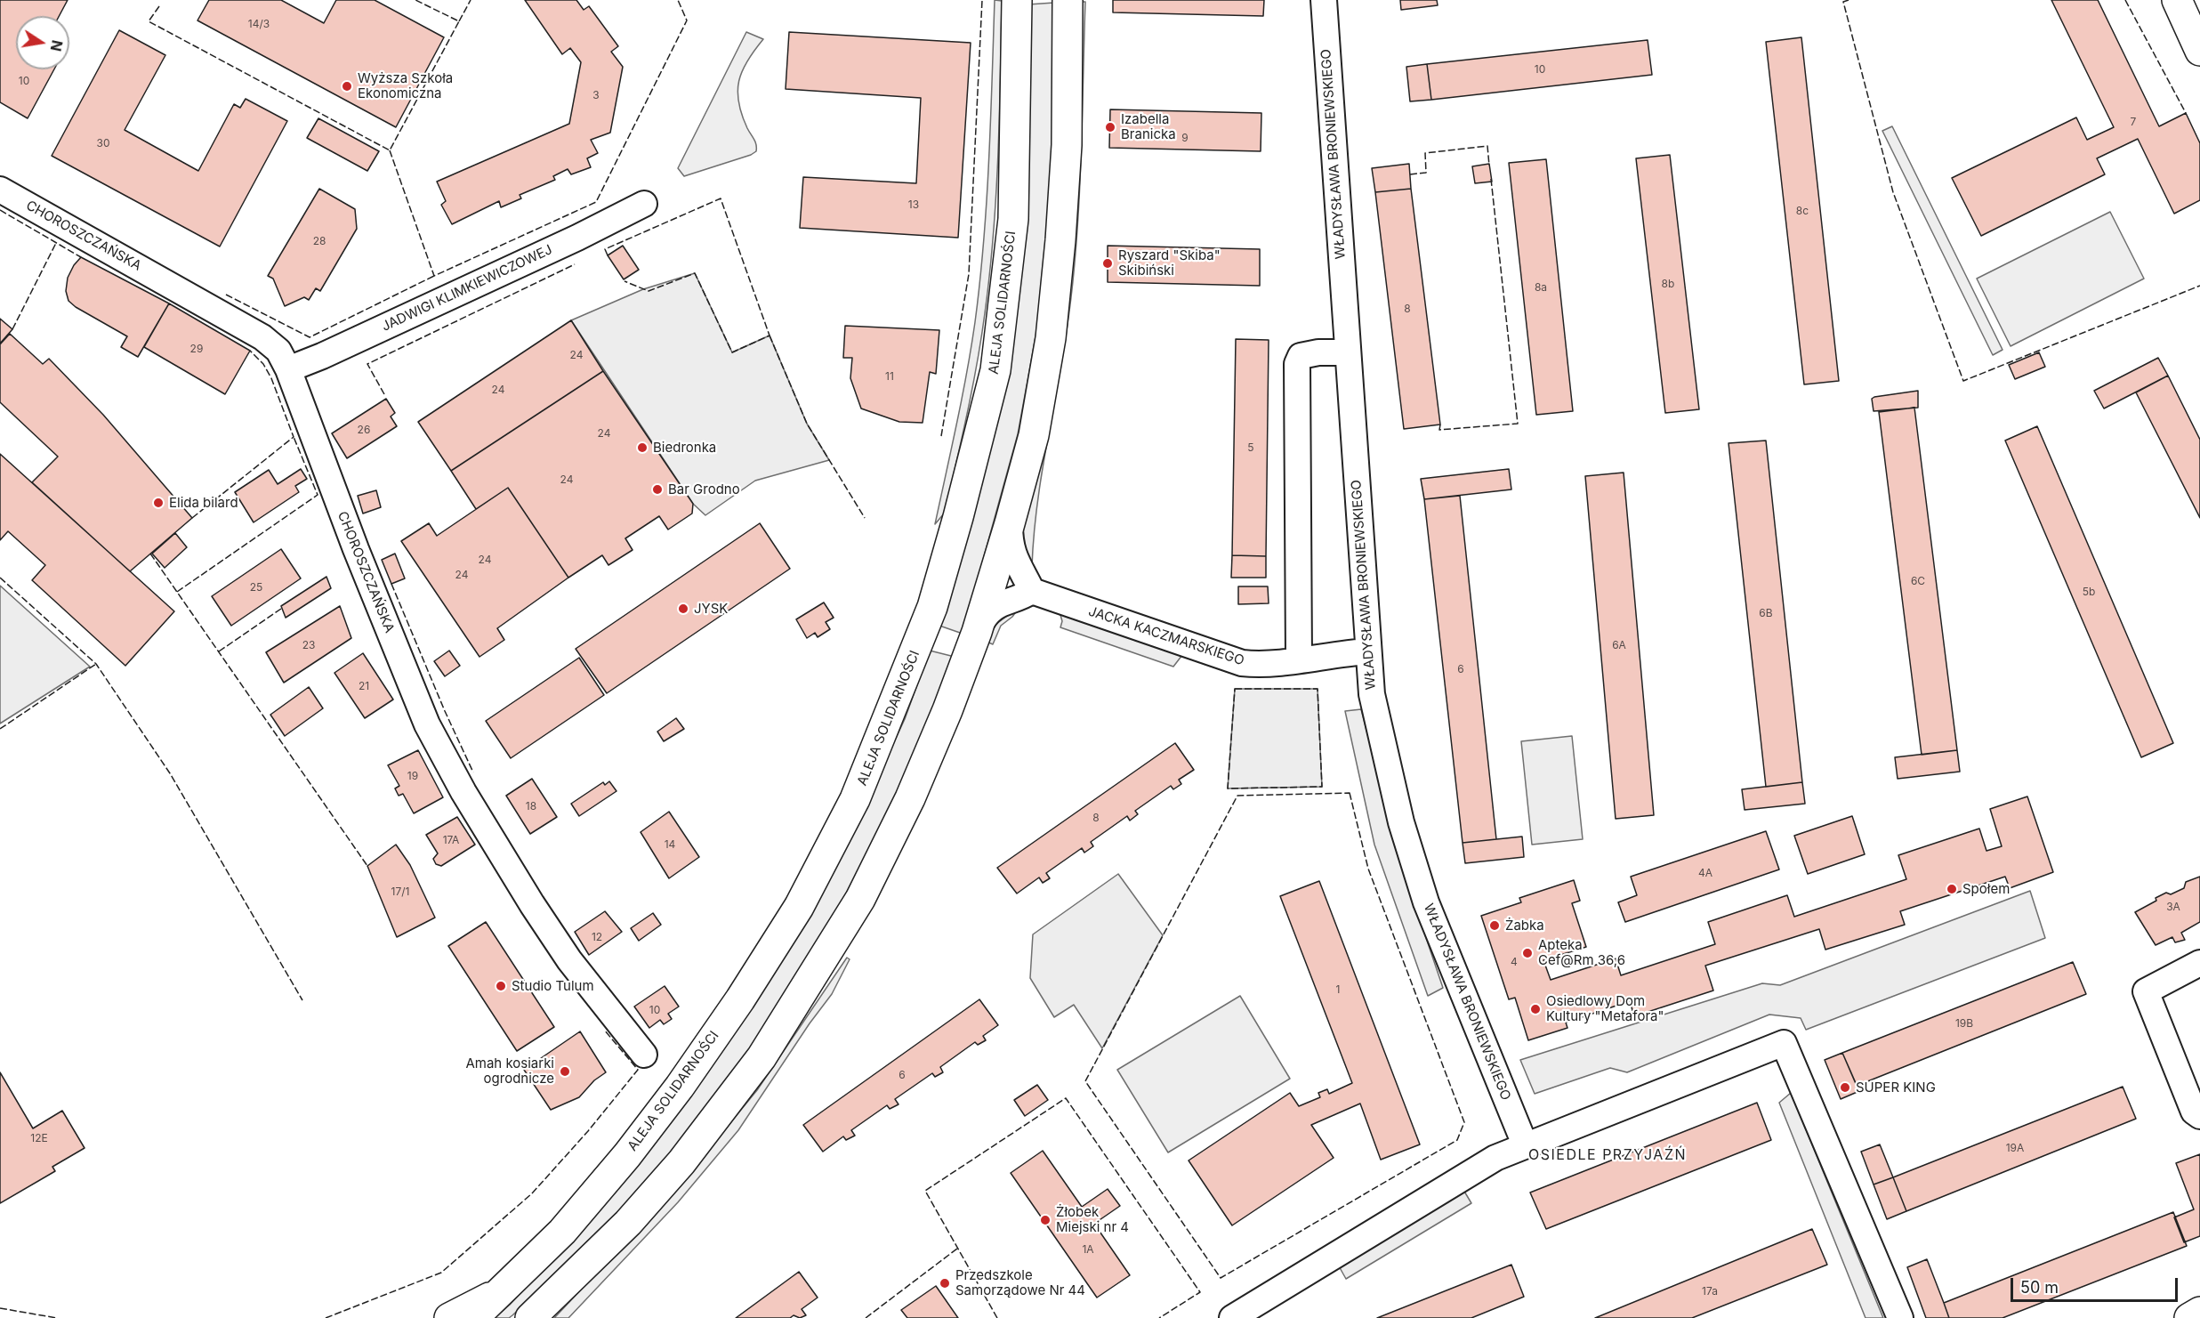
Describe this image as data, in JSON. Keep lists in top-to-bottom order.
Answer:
{
  "streets": {
    "main road": ["ALEJA SOLIDARNOŚCI"],
    "street": [
      "WŁADYSŁAWA BRONIEWSKIEGO",
      "CHOROSZCZAŃSKA",
      "JADWIGI KLIMKIEWICZOWEJ",
      "JACKA KACZMARSKIEGO"
    ]
  },
  "crossings": [
    ["WŁADYSŁAWA BRONIEWSKIEGO", "JACKA KACZMARSKIEGO"],
    ["CHOROSZCZAŃSKA", "JADWIGI KLIMKIEWICZOWEJ"]
  ],
  "districts": ["OSIEDLE PRZYJAŹŃ"],
  "places": [
    "Wyższa Szkoła Ekonomiczna",
    "Izabella Branicka",
    "Ryszard \"Skiba\" Skibiński",
    "Biedronka",
    "Bar Grodno",
    "Elida bilard",
    "JYSK",
    "Społem",
    "Żabka",
    "Apteka Cef@Rm 36,6",
    "Studio Tulum",
    "Osiedlowy Dom Kultury \"Metafora\"",
    "Amah kosiarki ogrodnicze",
    "SUPER KING",
    "Żłobek Miejski nr 4",
    "Przedszkole Samorządowe Nr 44"
  ],
  "house_numbers": [
    "14/3",
    "10",
    "10",
    "3",
    "7",
    "9",
    "30",
    "13",
    "8c",
    "28",
    "8b",
    "8a",
    "8",
    "29",
    "24",
    "11",
    "24",
    "26",
    "24",
    "5",
    "24",
    "24",
    "24",
    "6C",
    "25",
    "5b",
    "6B",
    "23",
    "6A",
    "6",
    "21",
    "19",
    "18",
    "8",
    "17A",
    "14",
    "4A",
    "17/1",
    "3A",
    "12",
    "4",
    "1",
    "10",
    "19B",
    "6",
    "12E",
    "19A",
    "1A",
    "17a"
  ],
  "scale_bar": "50 m",
  "north": "right"
}
